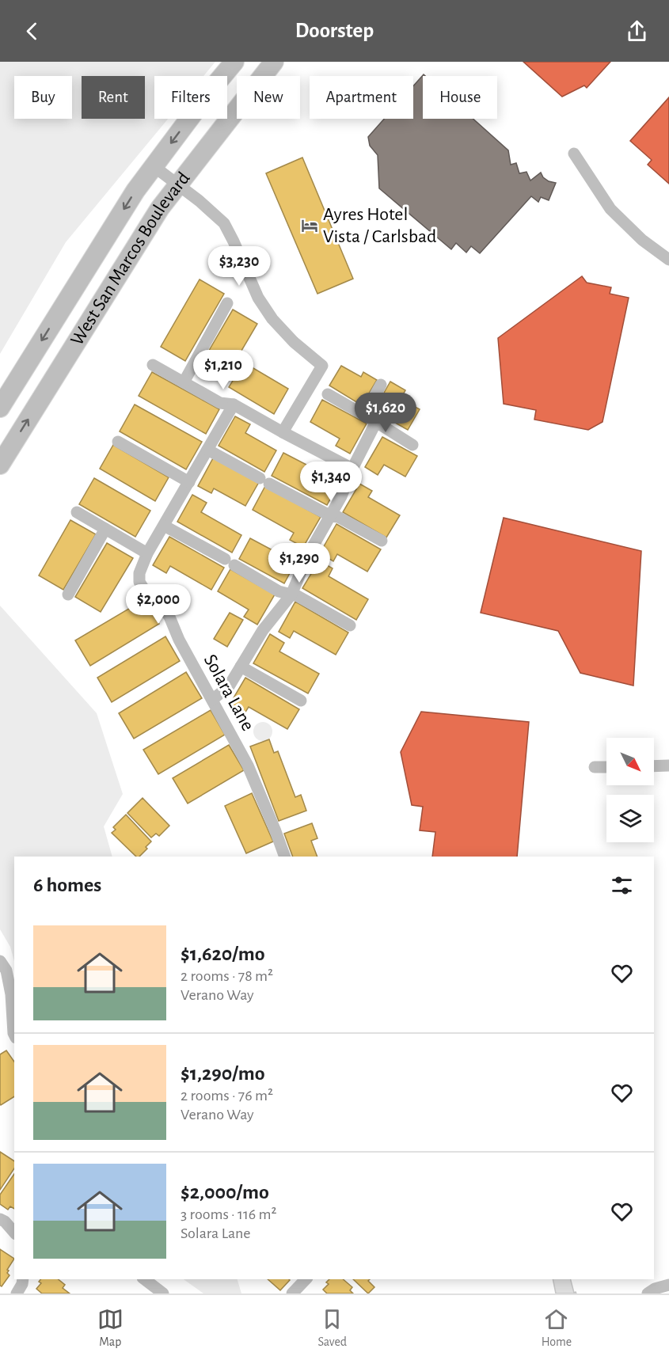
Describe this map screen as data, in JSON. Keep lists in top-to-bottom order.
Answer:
{
  "streets": {
    "main road": ["West San Marcos Boulevard"],
    "street": ["Solara Lane"]
  },
  "places": {
    "hotel": ["Ayres Hotel Vista / Carlsbad"]
  },
  "north": "bottom right",
  "page": {
    "header": "Doorstep",
    "chip": [
      "Buy",
      "Rent",
      "Filters",
      "New",
      "Apartment",
      "House"
    ],
    "price": [
      "$3,230",
      "$1,210",
      "$1,620",
      "$1,340",
      "$1,290",
      "$2,000"
    ],
    "heading": "6 homes",
    "list": [
      {
        "name": "$1,620/mo",
        "note": "2 rooms · 78 m² · Verano Way"
      },
      {
        "name": "$1,290/mo",
        "note": "2 rooms · 76 m² · Verano Way"
      },
      {
        "name": "$2,000/mo",
        "note": "3 rooms · 116 m² · Solara Lane"
      }
    ],
    "tabs": ["Map", "Saved", "Home"]
  }
}
